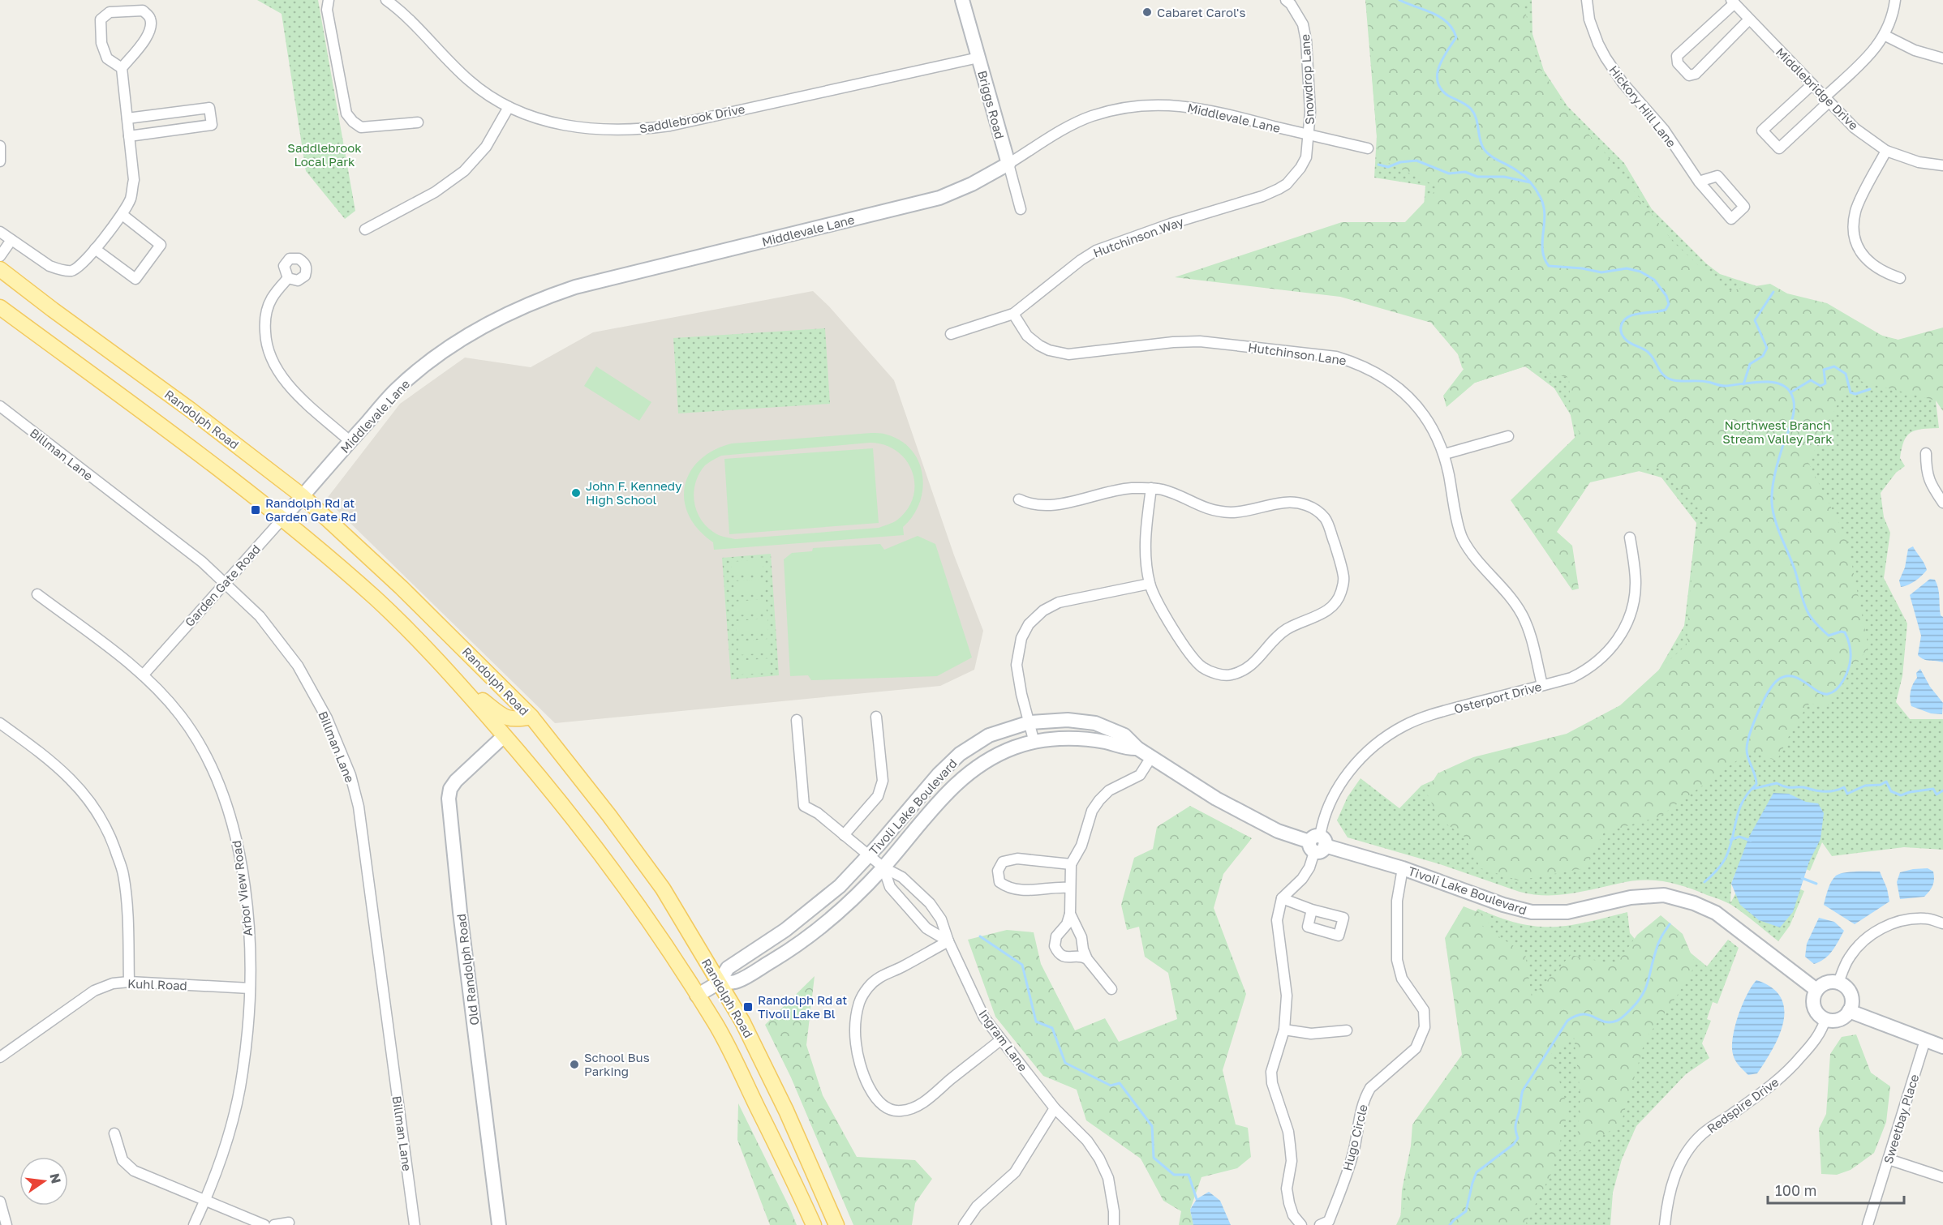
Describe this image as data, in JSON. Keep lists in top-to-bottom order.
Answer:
{
  "streets": {
    "main road": ["Randolph Road"],
    "street": [
      "Snowdrop Lane",
      "Middlebridge Drive",
      "Briggs Road",
      "Hickory Hill Lane",
      "Middlevale Lane",
      "Saddlebrook Drive",
      "Hutchinson Way",
      "Hutchinson Lane",
      "Billman Lane",
      "Garden Gate Road",
      "Osterport Drive",
      "Tivoli Lake Boulevard",
      "Arbor View Road",
      "Old Randolph Road",
      "Kuhl Road",
      "Ingram Lane",
      "Redspire Drive",
      "Sweetbay Place",
      "Hugo Circle"
    ]
  },
  "crossings": [
    ["Snowdrop Lane", "Middlevale Lane"],
    ["Snowdrop Lane", "Hutchinson Way"],
    ["Briggs Road", "Middlevale Lane"],
    ["Briggs Road", "Saddlebrook Drive"],
    ["Middlevale Lane", "Hutchinson Way"],
    ["Middlevale Lane", "Randolph Road"],
    ["Middlevale Lane", "Garden Gate Road"],
    ["Hutchinson Way", "Hutchinson Lane"],
    ["Hutchinson Lane", "Osterport Drive"],
    ["Randolph Road", "Garden Gate Road"],
    ["Randolph Road", "Tivoli Lake Boulevard"],
    ["Randolph Road", "Old Randolph Road"],
    ["Billman Lane", "Garden Gate Road"],
    ["Garden Gate Road", "Arbor View Road"],
    ["Osterport Drive", "Tivoli Lake Boulevard"],
    ["Tivoli Lake Boulevard", "Ingram Lane"],
    ["Tivoli Lake Boulevard", "Redspire Drive"],
    ["Tivoli Lake Boulevard", "Hugo Circle"],
    ["Arbor View Road", "Kuhl Road"]
  ],
  "parks": ["Saddlebrook Local Park", "Northwest Branch Stream Valley Park"],
  "places": {
    "other": ["Cabaret Carol's", "John F. Kennedy High School", "School Bus Parking"],
    "transit": ["Randolph Rd at Garden Gate Rd", "Randolph Rd at Tivoli Lake Bl"]
  },
  "scale_bar": "100 m",
  "north": "right"
}
